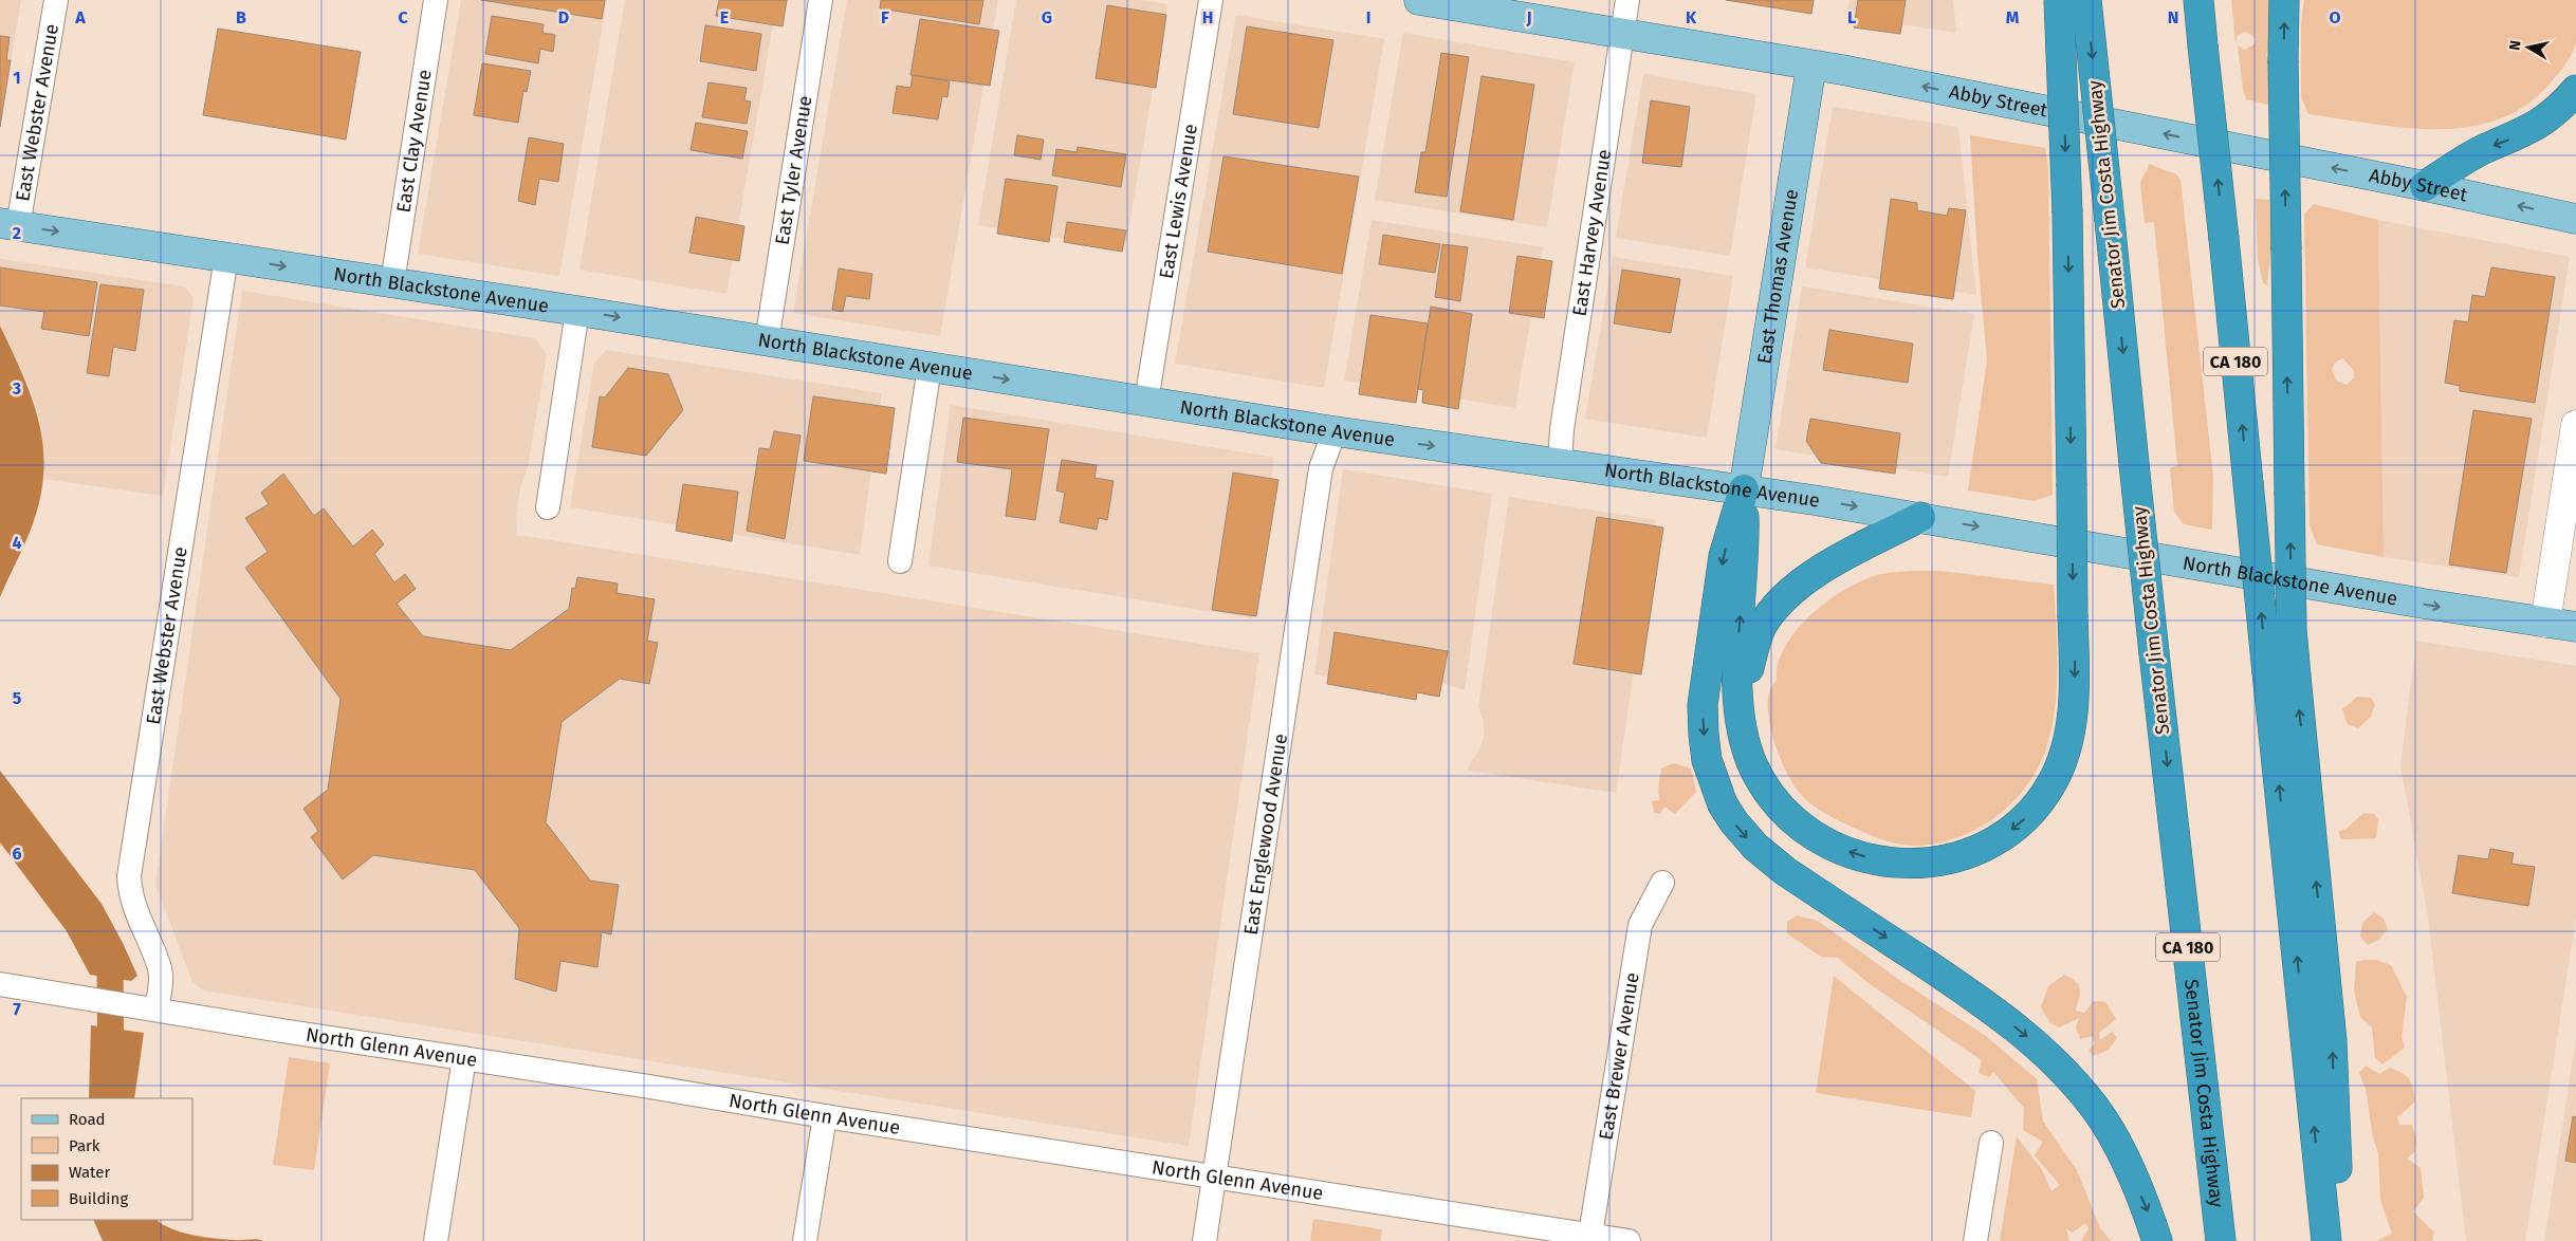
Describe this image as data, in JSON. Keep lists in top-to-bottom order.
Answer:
{
  "streets": {
    "highway": ["Senator Jim Costa Highway", "CA 180"],
    "main road": ["Abby Street", "East Thomas Avenue", "North Blackstone Avenue"],
    "street": [
      "East Webster Avenue",
      "East Clay Avenue",
      "East Tyler Avenue",
      "East Lewis Avenue",
      "East Harvey Avenue",
      "East Englewood Avenue",
      "North Glenn Avenue",
      "East Brewer Avenue"
    ]
  },
  "crossings": [
    ["Abby Street", "East Harvey Avenue"],
    ["Abby Street", "East Thomas Avenue"],
    ["East Webster Avenue", "North Blackstone Avenue"],
    ["East Webster Avenue", "North Glenn Avenue"],
    ["East Clay Avenue", "North Blackstone Avenue"],
    ["East Tyler Avenue", "North Blackstone Avenue"],
    ["East Lewis Avenue", "North Blackstone Avenue"],
    ["East Harvey Avenue", "North Blackstone Avenue"],
    ["East Thomas Avenue", "North Blackstone Avenue"],
    ["North Blackstone Avenue", "East Englewood Avenue"],
    ["East Englewood Avenue", "North Glenn Avenue"],
    ["North Glenn Avenue", "East Brewer Avenue"]
  ],
  "one_way": ["Abby Street", "North Blackstone Avenue"],
  "legend": [
    "Road",
    "Park",
    "Water",
    "Building"
  ],
  "north": "left",
  "grid": {
    "columns": [
      "A",
      "B",
      "C",
      "D",
      "E",
      "F",
      "G",
      "H",
      "I",
      "J",
      "K",
      "L",
      "M",
      "N",
      "O"
    ],
    "rows": [
      "1",
      "2",
      "3",
      "4",
      "5",
      "6",
      "7"
    ]
  }
}
